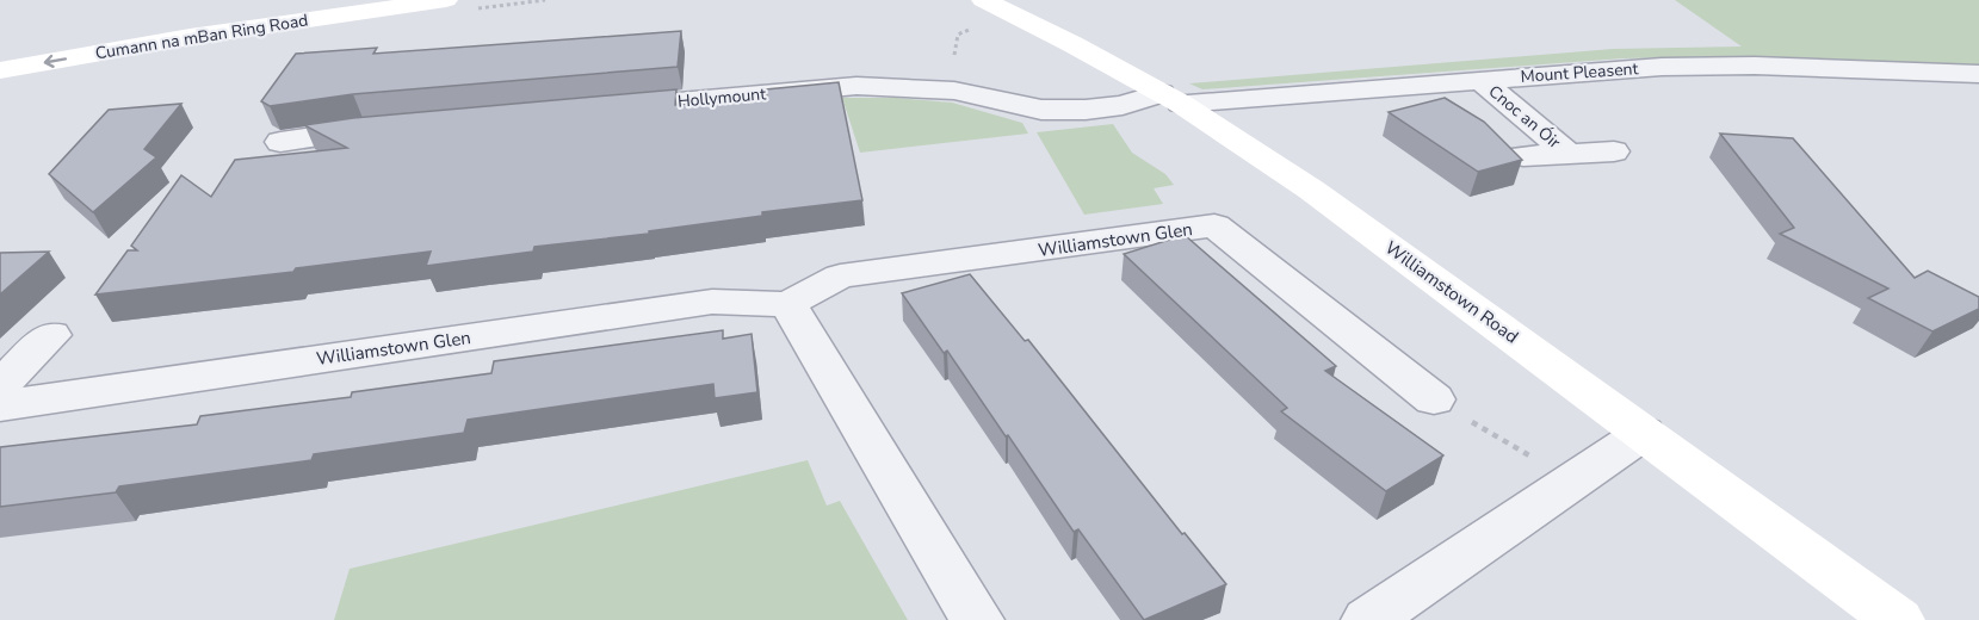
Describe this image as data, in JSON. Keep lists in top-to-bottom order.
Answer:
{
  "streets": {
    "street": [
      "Cumann na mBan Ring Road",
      "Mount Pleasent",
      "Hollymount",
      "Cnoc an Óir",
      "Williamstown Glen",
      "Williamstown Road"
    ]
  },
  "crossings": [
    ["Mount Pleasent", "Hollymount"],
    ["Mount Pleasent", "Cnoc an Óir"],
    ["Mount Pleasent", "Williamstown Road"],
    ["Hollymount", "Williamstown Road"]
  ]
}
